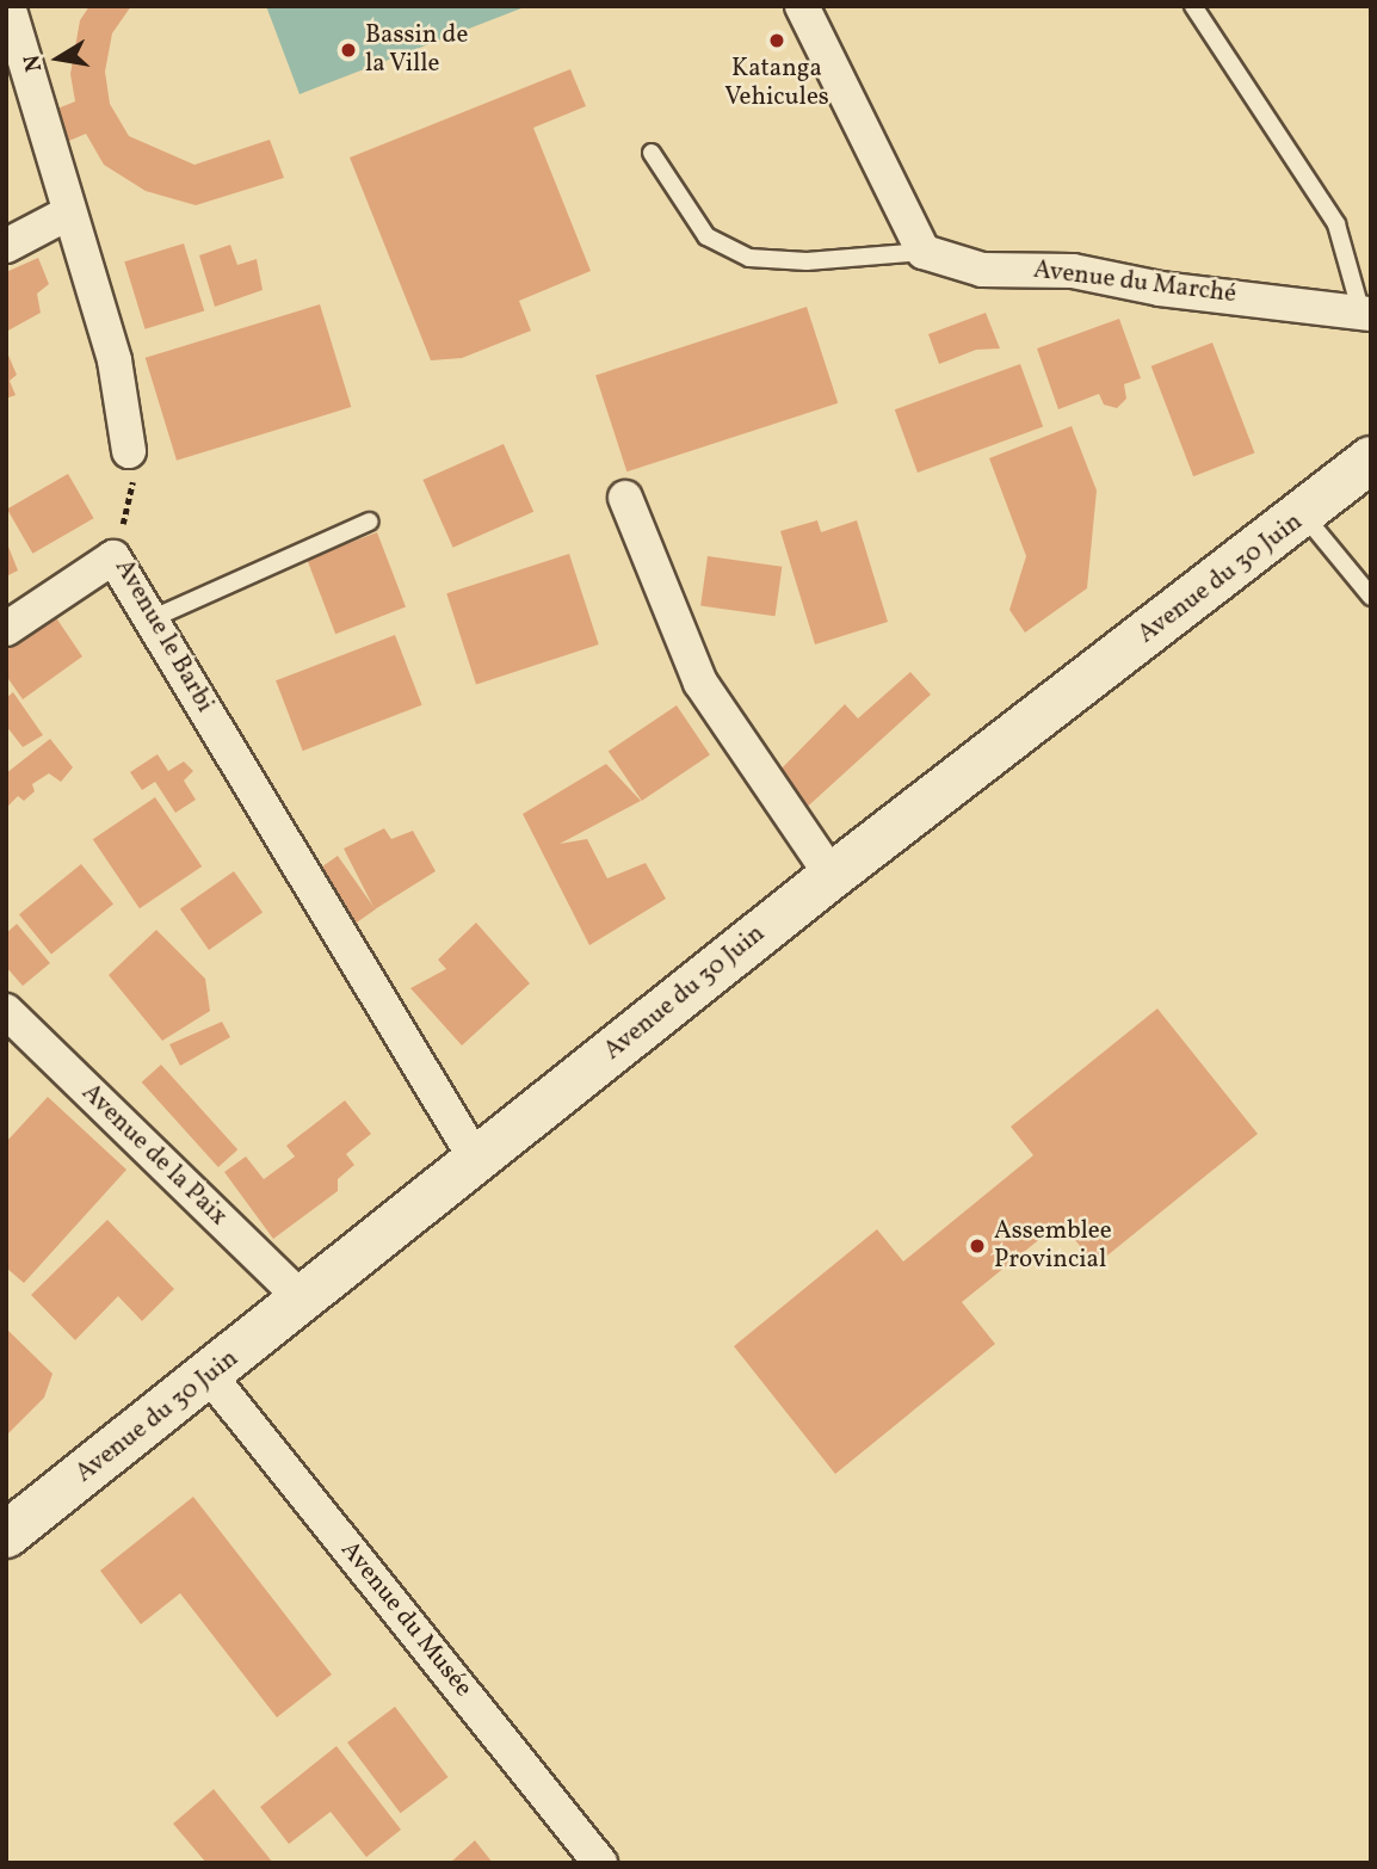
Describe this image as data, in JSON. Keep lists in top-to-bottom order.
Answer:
{
  "streets": {
    "street": [
      "Avenue du Marché",
      "Avenue du 30 Juin",
      "Avenue le Barbi",
      "Avenue de la Paix",
      "Avenue du Musée"
    ]
  },
  "crossings": [
    ["Avenue du 30 Juin", "Avenue le Barbi"],
    ["Avenue du 30 Juin", "Avenue de la Paix"],
    ["Avenue du 30 Juin", "Avenue du Musée"]
  ],
  "places": ["Katanga Vehicules", "Bassin de la Ville", "Assemblee Provincial"],
  "north": "left"
}
